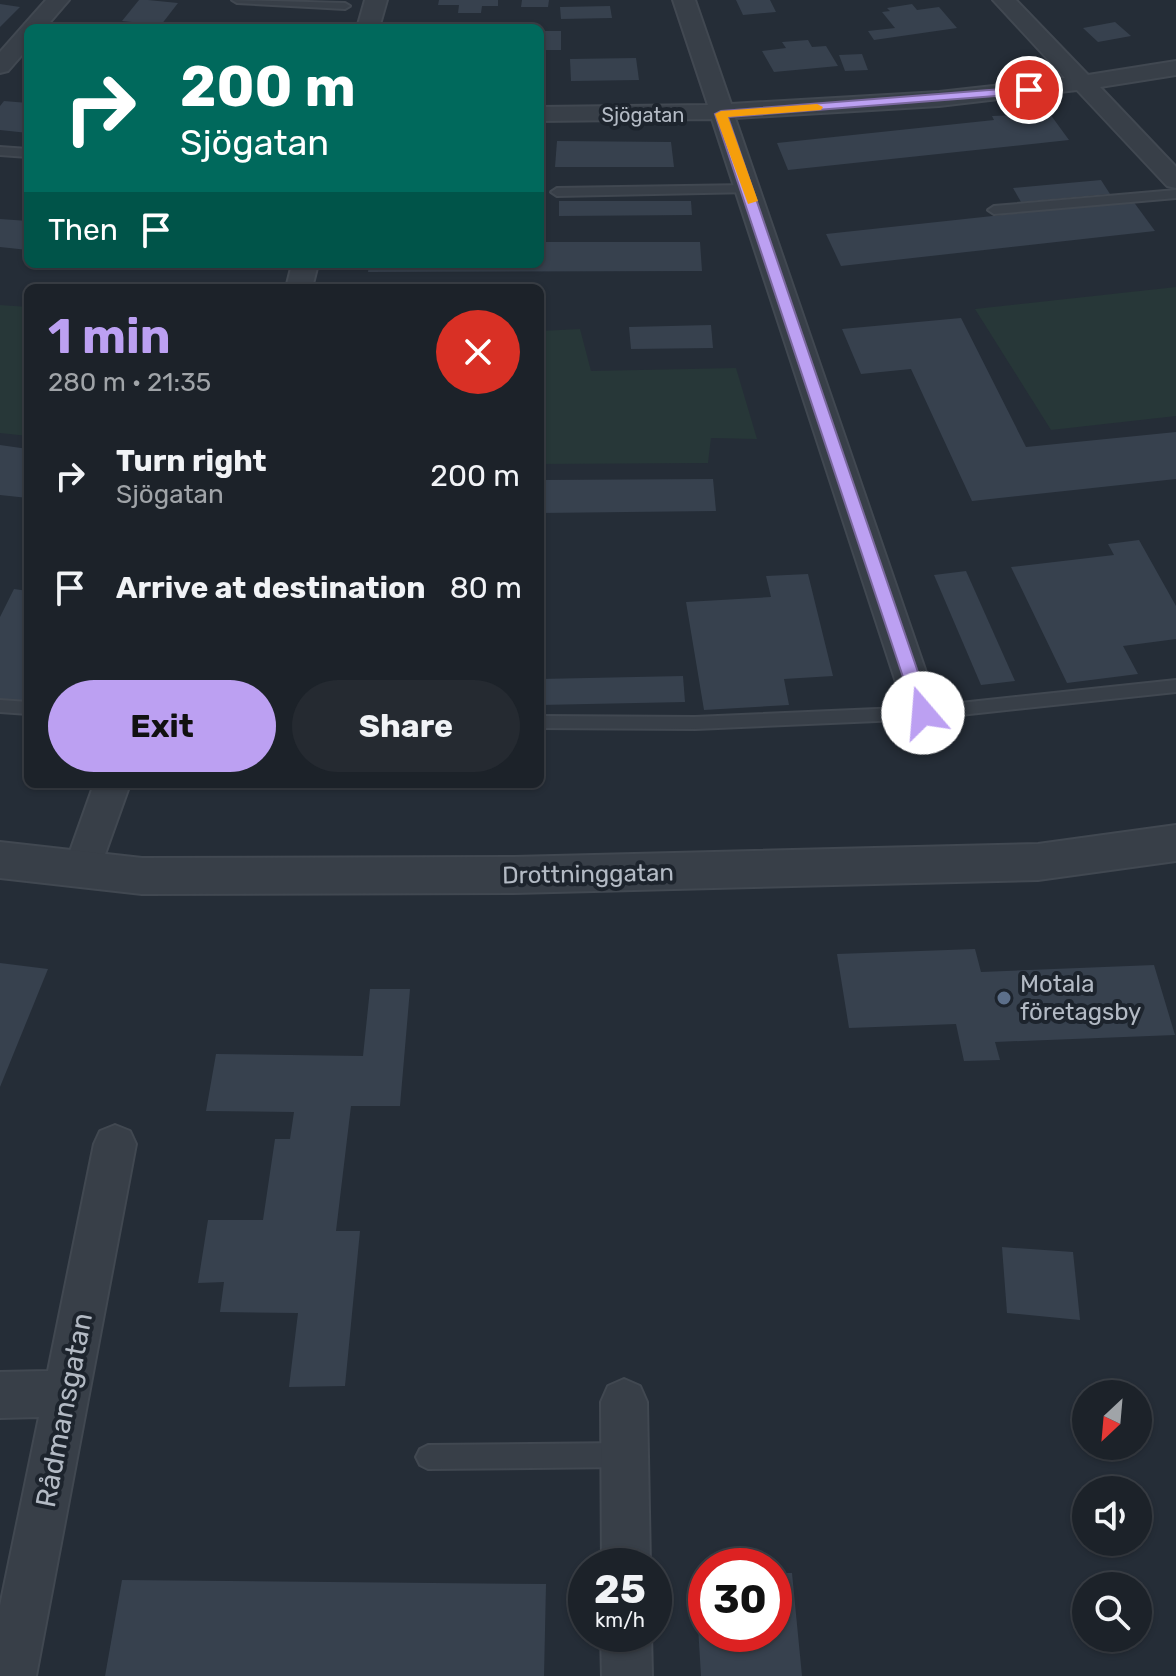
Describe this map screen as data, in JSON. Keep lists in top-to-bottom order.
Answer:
{
  "streets": {
    "street": ["Sjögatan", "Drottninggatan", "Rådmansgatan"]
  },
  "places": ["Motala företagsby"],
  "north": "bottom left",
  "page": {
    "turn": ["200 m", "Sjögatan"],
    "then": "Then",
    "heading": ["1 min", "280 m · 21:35"],
    "list": [
      {
        "name": "Turn right",
        "note": "Sjögatan",
        "value": "200 m"
      },
      {
        "name": "Arrive at destination",
        "value": "80 m"
      }
    ],
    "buttons": ["Exit", "Share"],
    "speed": "25 km/h",
    "limit": "30"
  }
}
